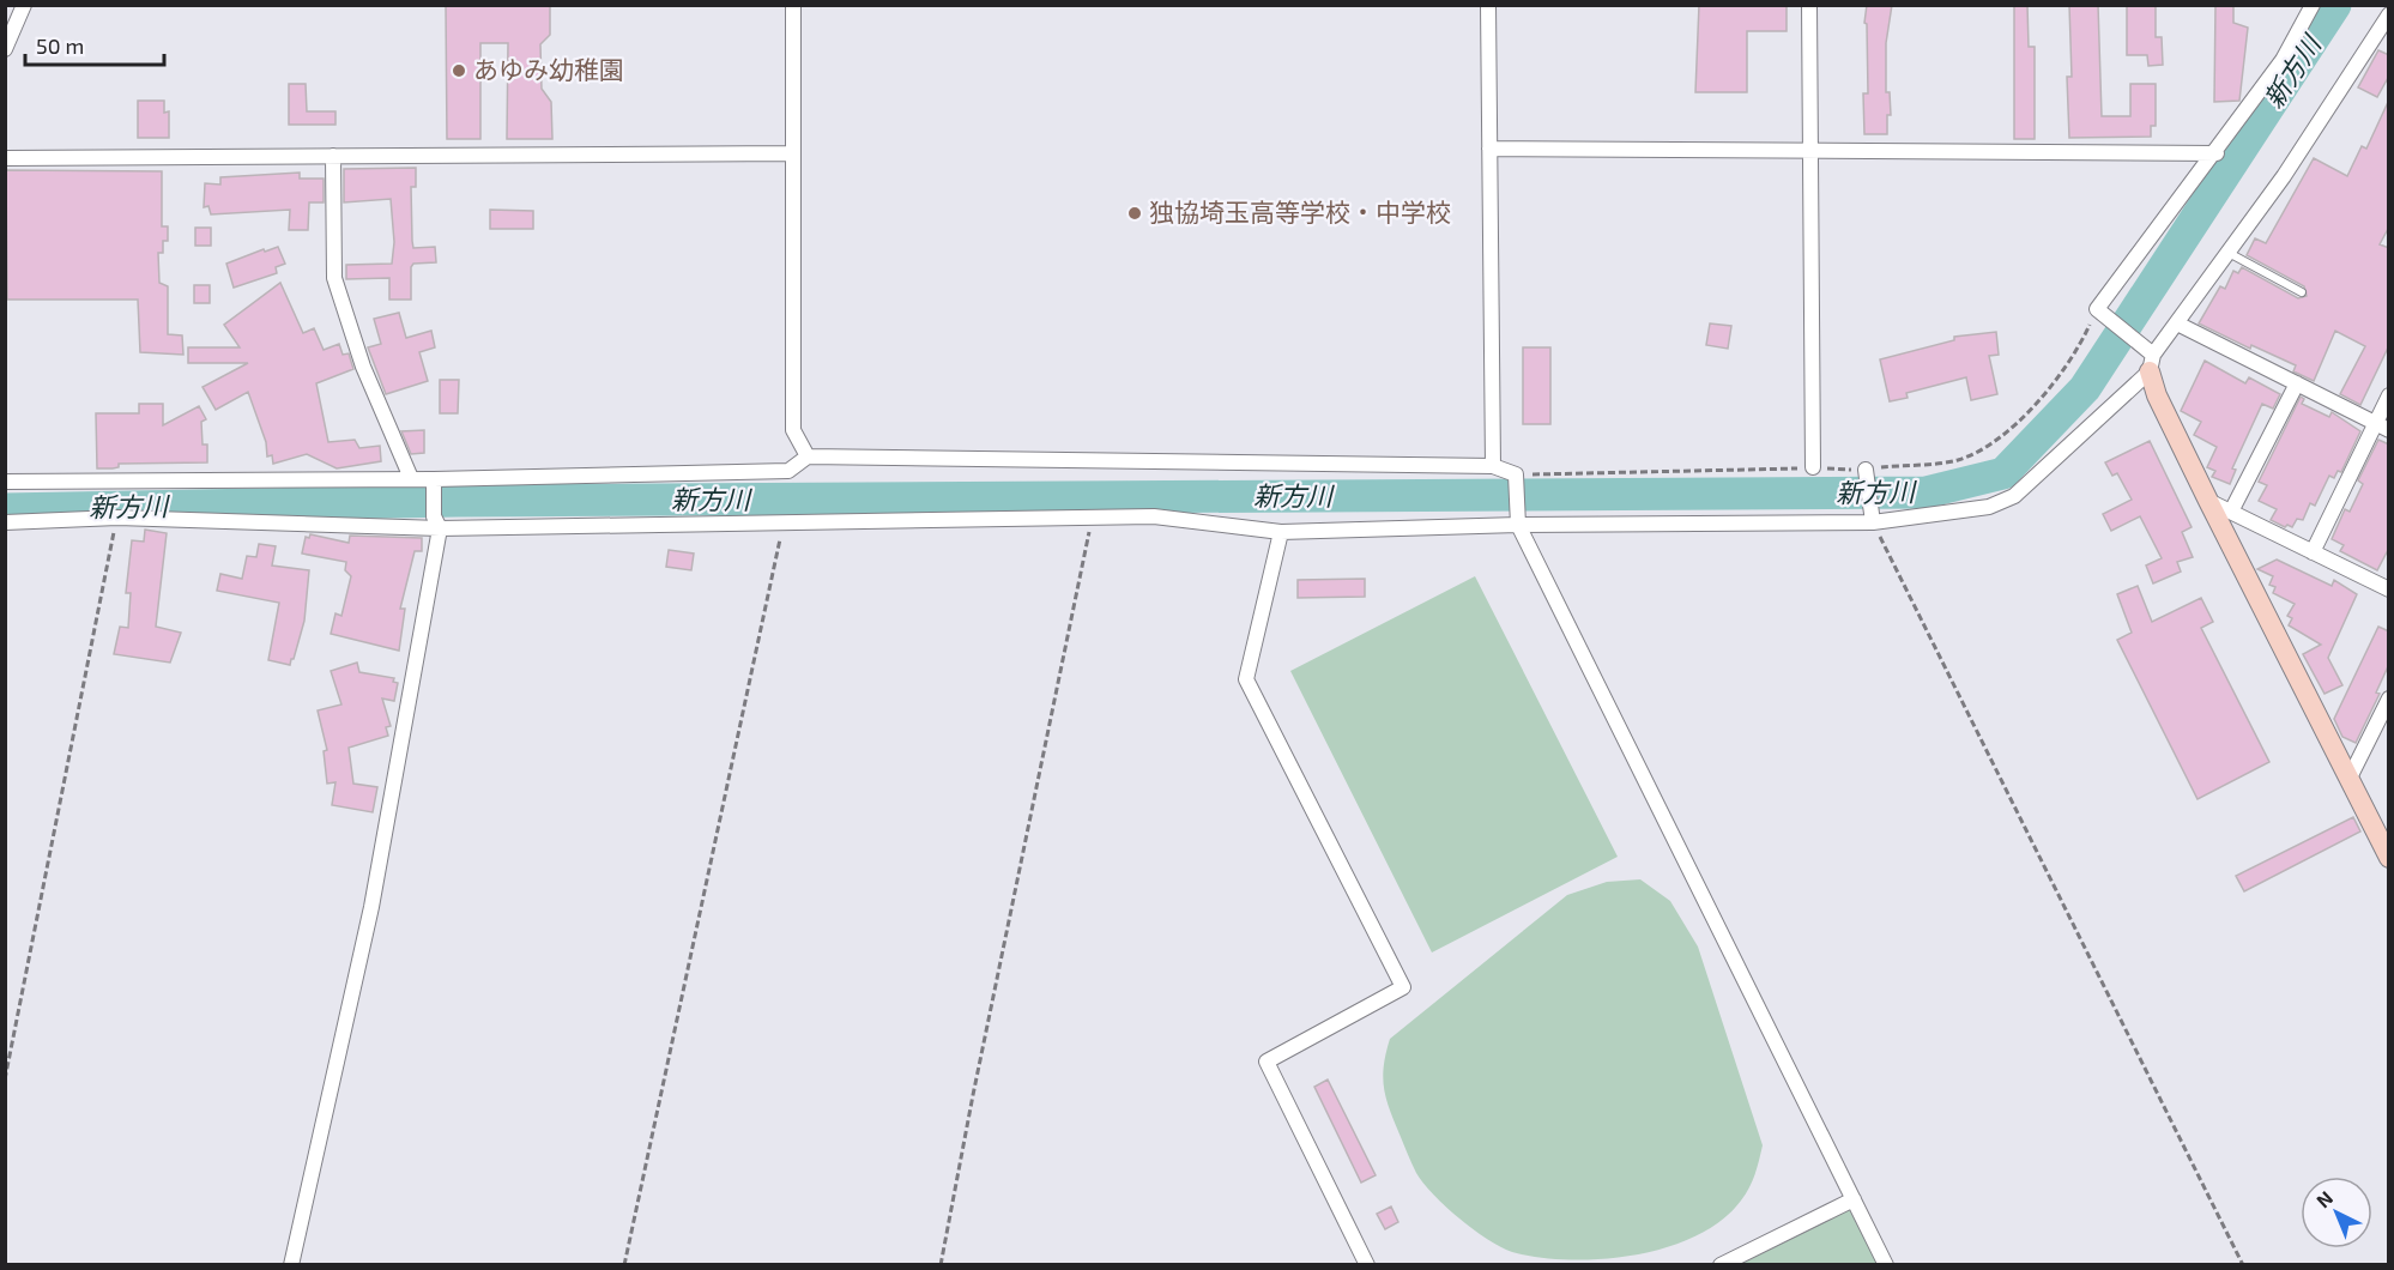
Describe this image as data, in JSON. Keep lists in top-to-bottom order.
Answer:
{
  "water": ["新方川"],
  "places": ["あゆみ幼稚園", "独協埼玉高等学校・中学校"],
  "scale_bar": "50 m",
  "north": "top left"
}
